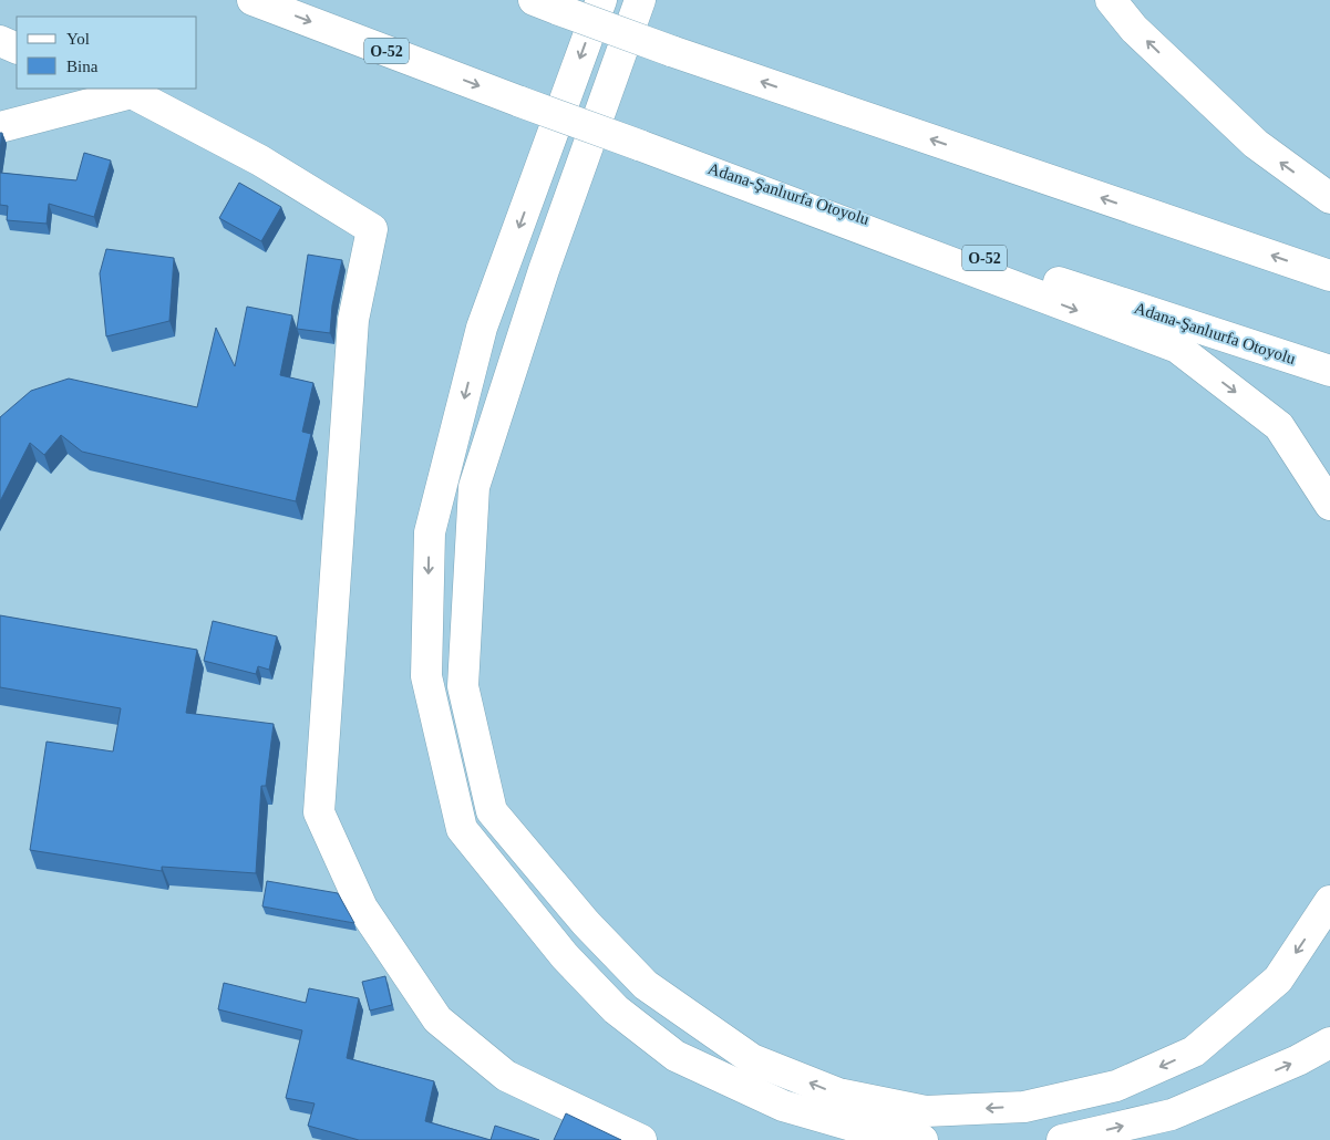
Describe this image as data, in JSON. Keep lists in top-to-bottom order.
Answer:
{
  "streets": {
    "main road": ["O-52", "Adana-Şanlıurfa Otoyolu"]
  },
  "legend": ["Yol", "Bina"]
}
